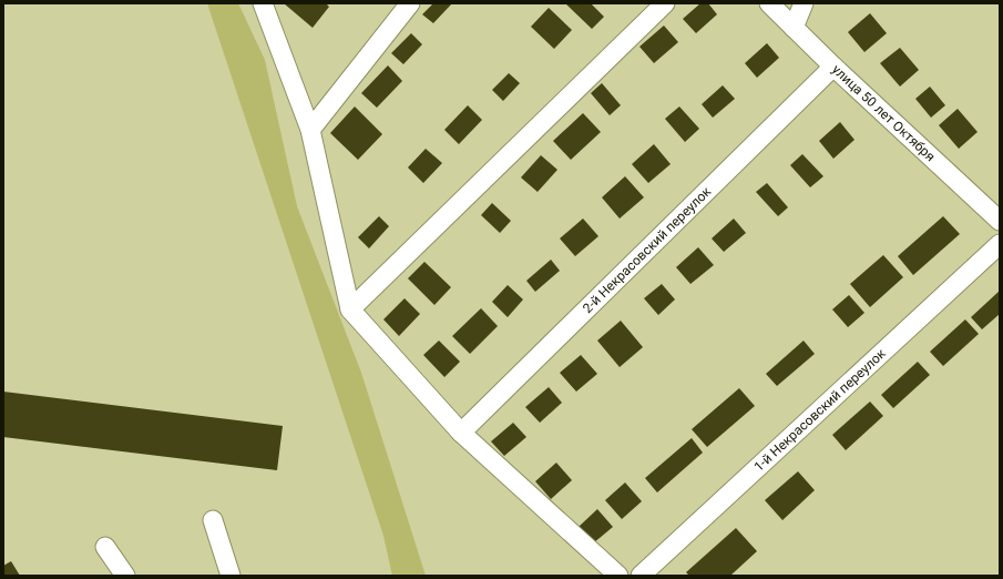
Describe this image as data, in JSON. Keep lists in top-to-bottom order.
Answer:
{
  "streets": {
    "street": ["улица 50 лет Октября", "2-й Некрасовский переулок", "1-й Некрасовский переулок"]
  },
  "crossings": [
    ["улица 50 лет Октября", "2-й Некрасовский переулок"]
  ]
}
